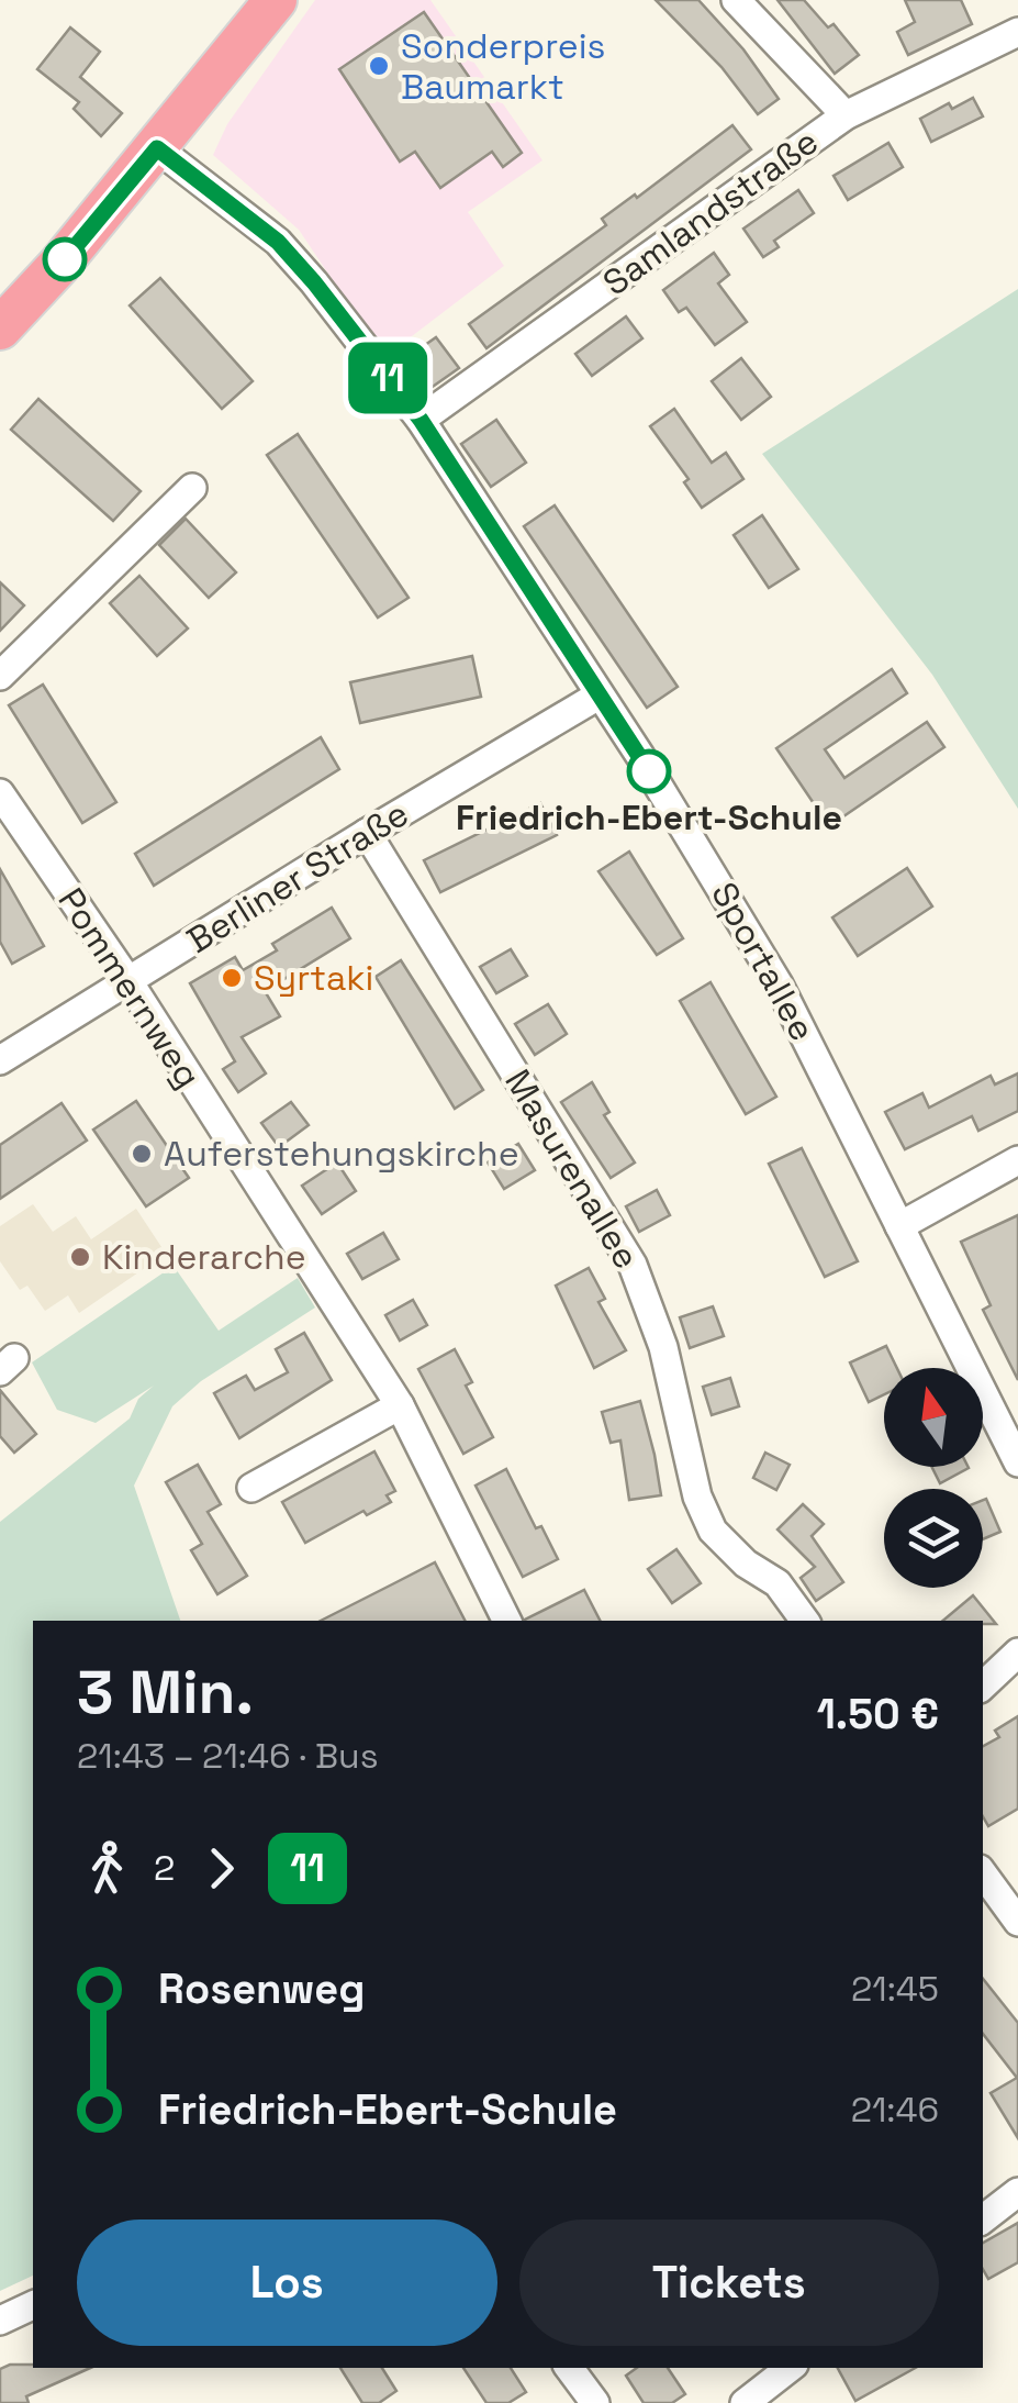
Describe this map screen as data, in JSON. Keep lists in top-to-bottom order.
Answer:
{
  "streets": {
    "street": [
      "Samlandstraße",
      "Berliner Straße",
      "Sportallee",
      "Pommernweg",
      "Masurenallee"
    ]
  },
  "crossings": [
    ["Samlandstraße", "Sportallee"],
    ["Berliner Straße", "Sportallee"],
    ["Berliner Straße", "Pommernweg"],
    ["Berliner Straße", "Masurenallee"]
  ],
  "places": [
    "Sonderpreis Baumarkt",
    "Friedrich-Ebert-Schule",
    "Syrtaki",
    "Auferstehungskirche",
    "Kinderarche"
  ],
  "lines": ["bus line 11"],
  "north": "top",
  "page": {
    "on_map": "11",
    "heading": ["3 Min.", "21:43 – 21:46 · Bus", "1.50 €"],
    "legs": ["2", "11"],
    "list": [
      {
        "name": "Rosenweg",
        "value": "21:45"
      },
      {
        "name": "Friedrich-Ebert-Schule",
        "value": "21:46"
      }
    ],
    "buttons": ["Los", "Tickets"]
  }
}
